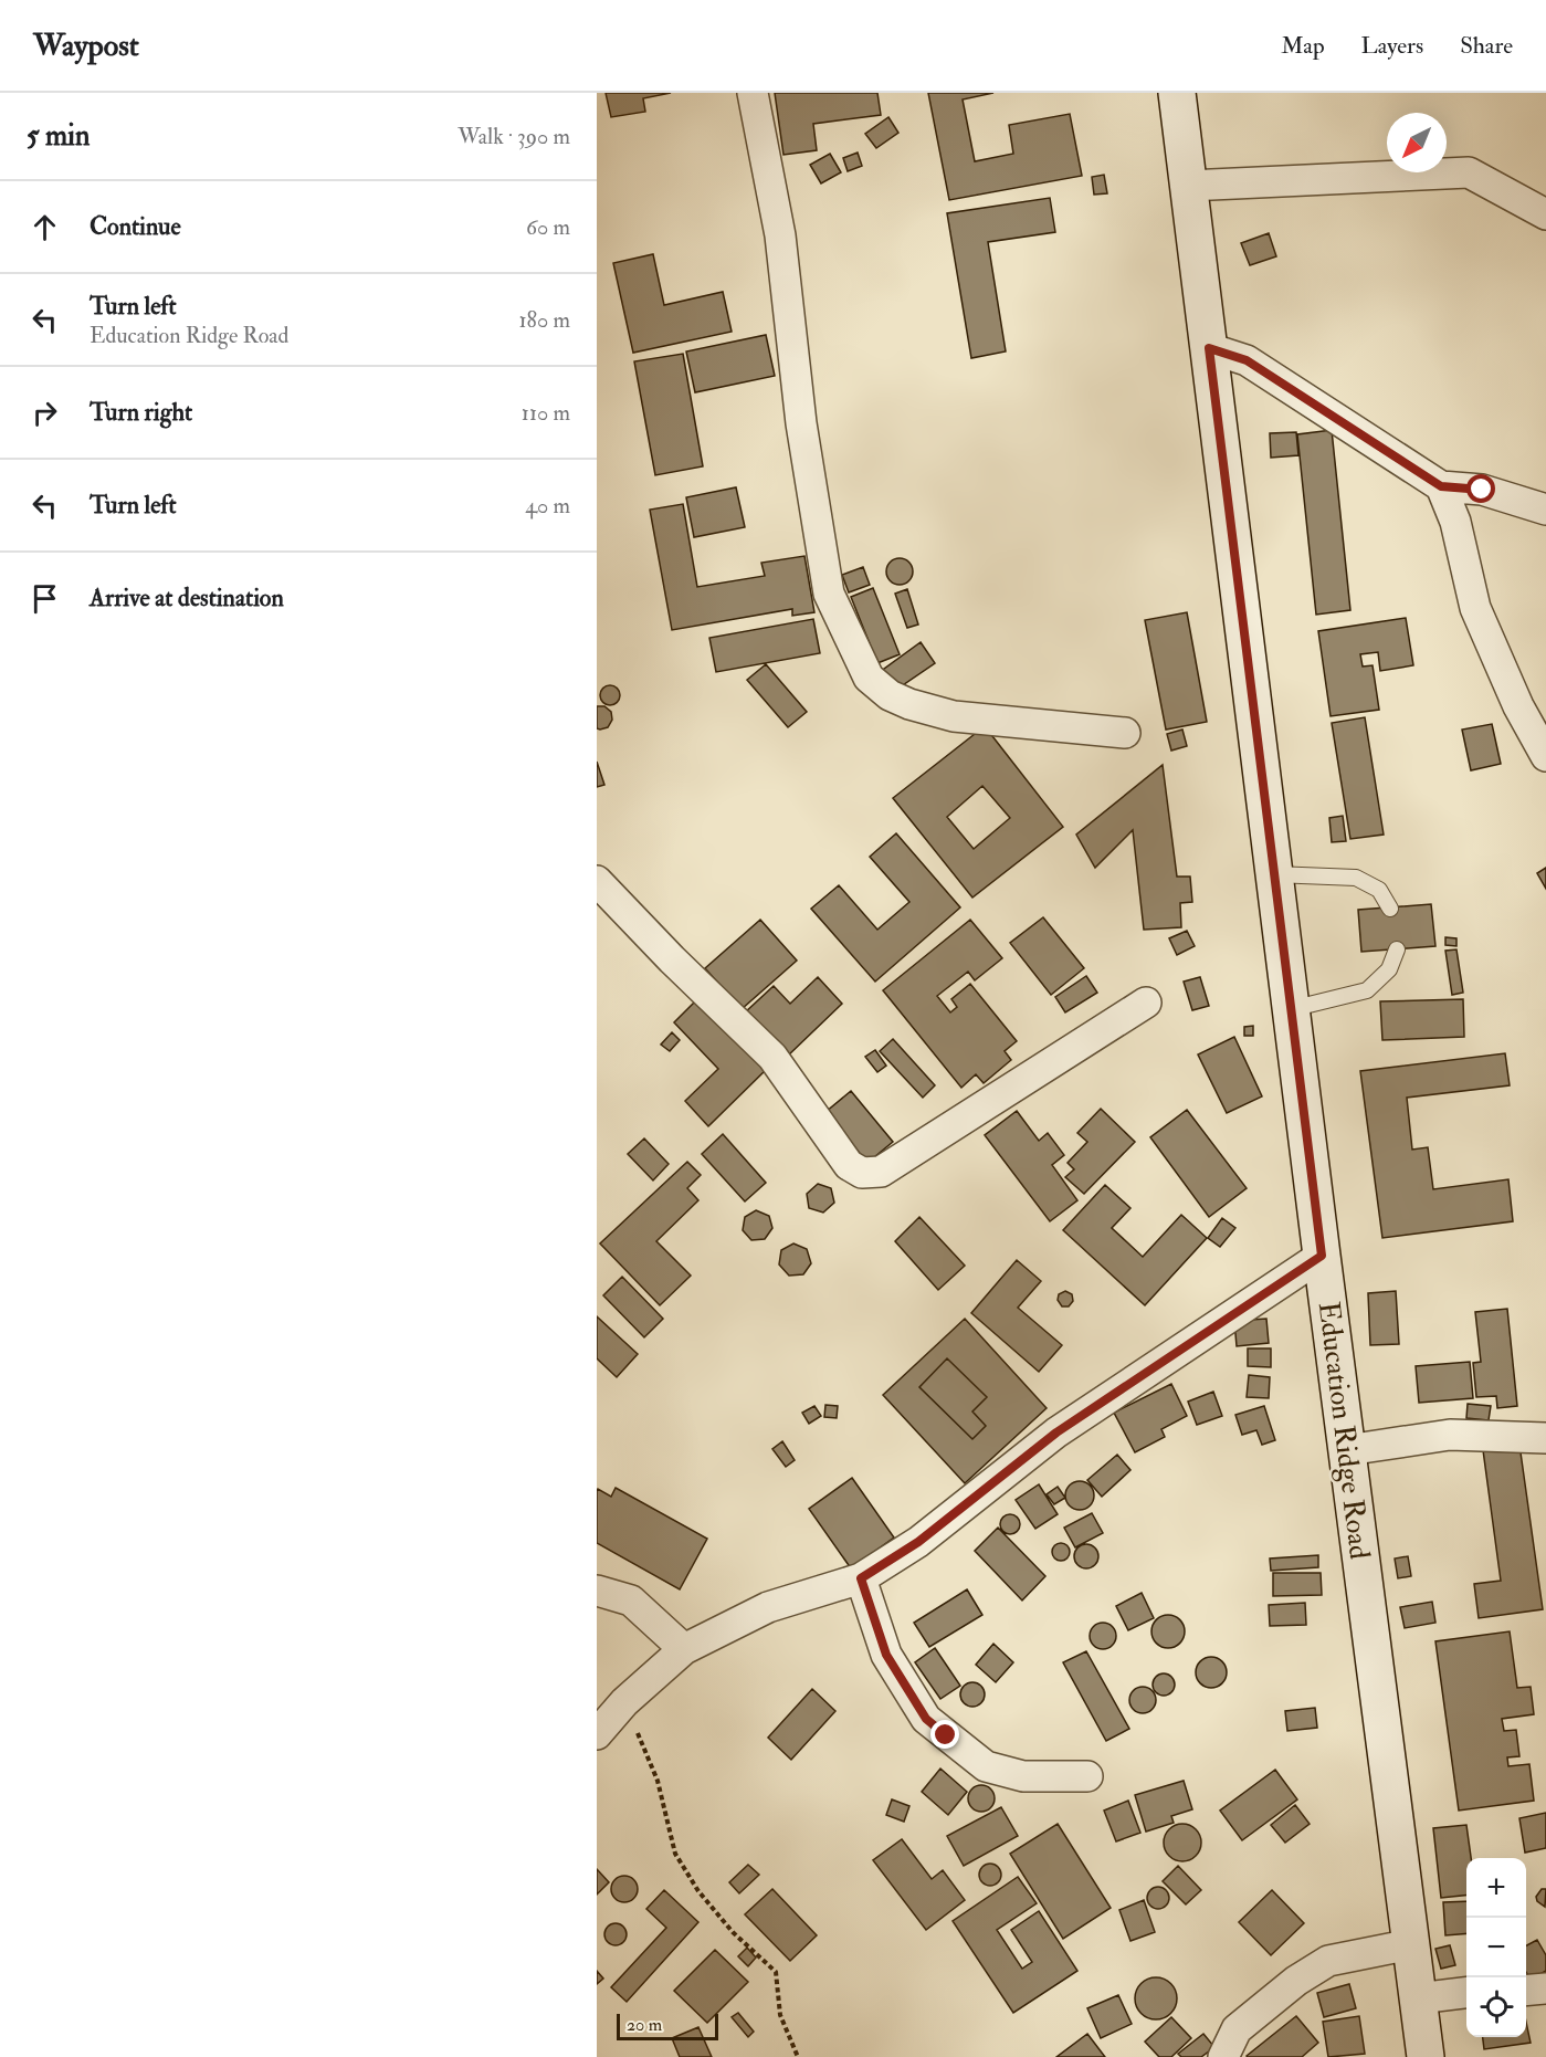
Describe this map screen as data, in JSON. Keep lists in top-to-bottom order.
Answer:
{
  "streets": {
    "main road": ["Education Ridge Road"]
  },
  "scale_bar": "20 m",
  "north": "bottom left",
  "page": {
    "header": "Waypost",
    "nav": ["Map", "Layers", "Share"],
    "heading": ["5 min", "Walk · 390 m"],
    "list": [
      ["Continue", "60 m"],
      ["Turn left", "Education Ridge Road", "180 m"],
      ["Turn right", "110 m"],
      ["Turn left", "40 m"],
      "Arrive at destination"
    ],
    "map_buttons": ["+", "−"],
    "scale": "20 m"
  }
}
